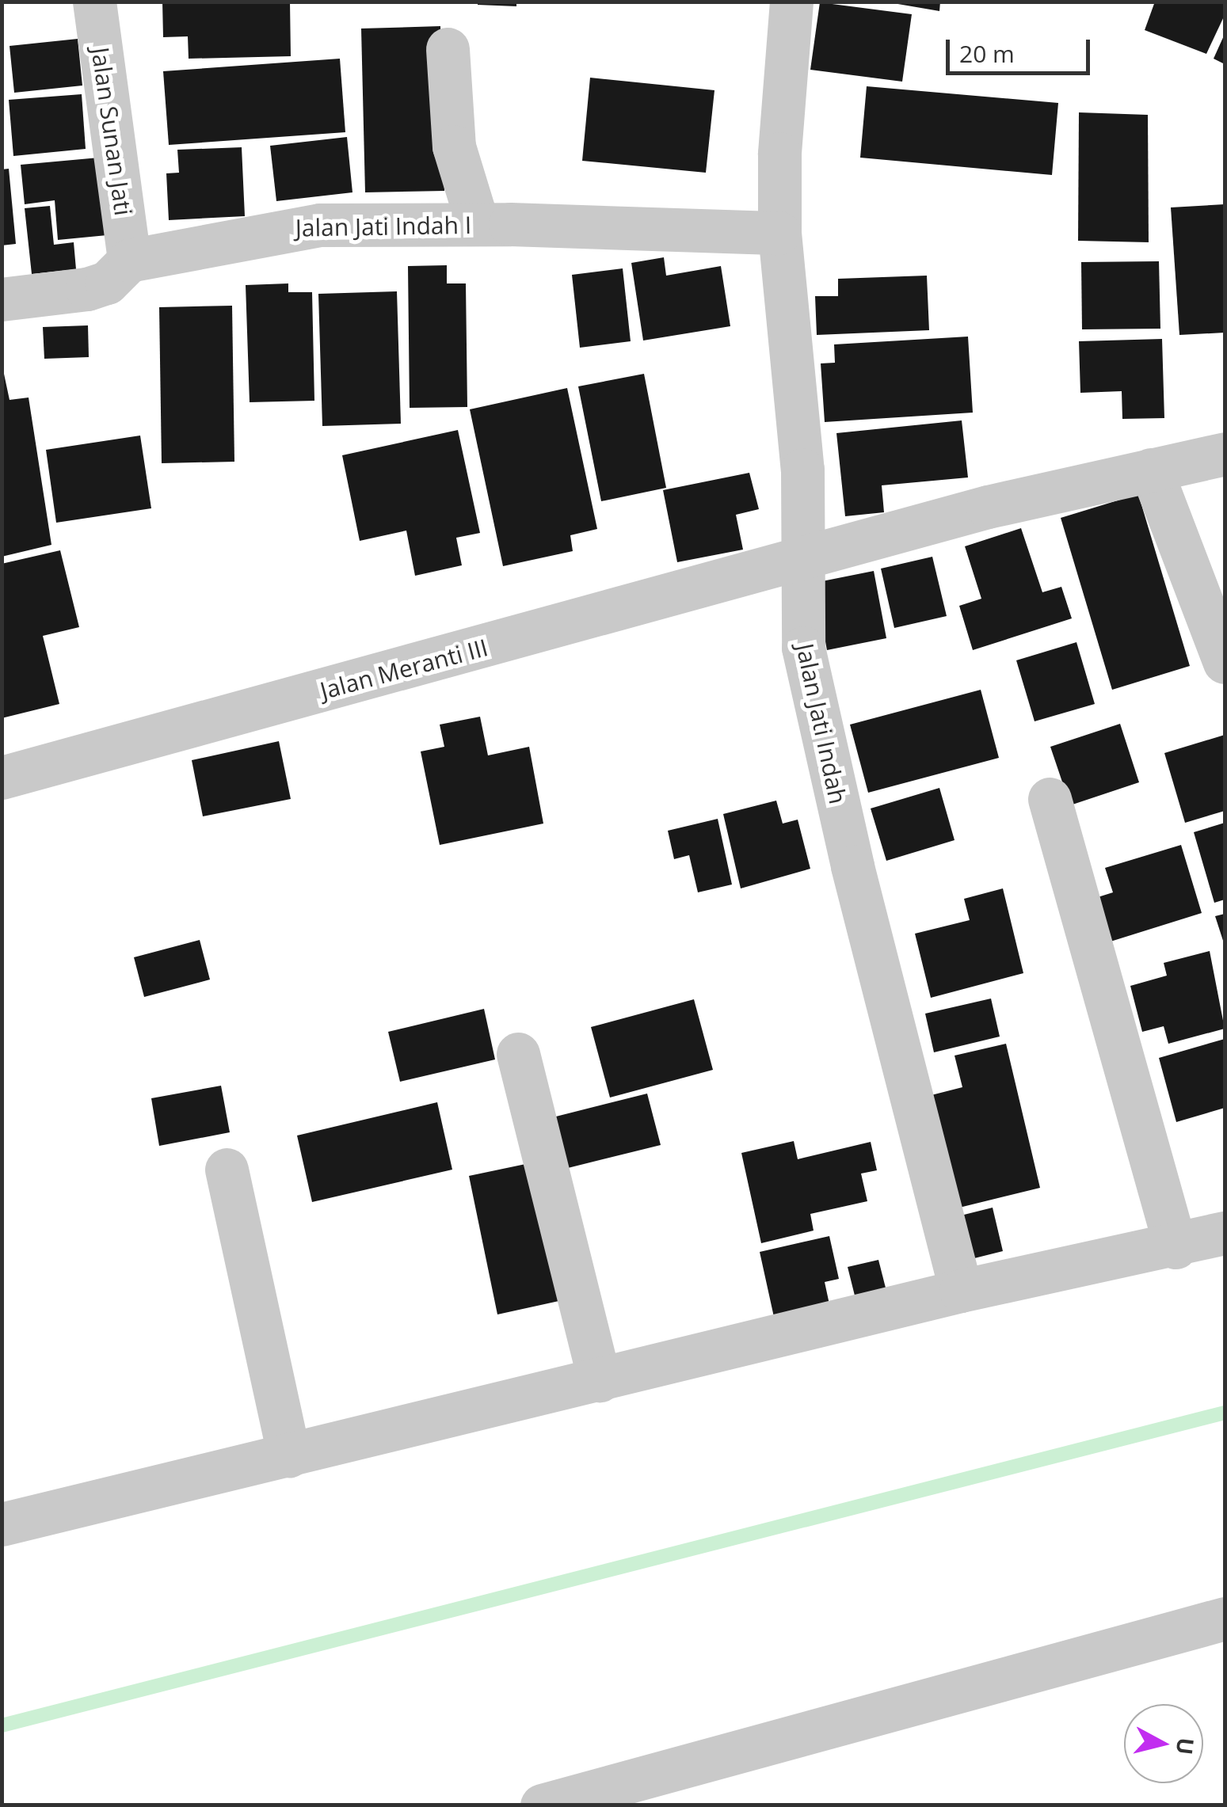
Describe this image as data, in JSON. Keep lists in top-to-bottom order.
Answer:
{
  "streets": {
    "street": [
      "Jalan Sunan Jati",
      "Jalan Jati Indah I",
      "Jalan Meranti III",
      "Jalan Jati Indah"
    ]
  },
  "crossings": [
    ["Jalan Sunan Jati", "Jalan Jati Indah I"],
    ["Jalan Jati Indah I", "Jalan Jati Indah"],
    ["Jalan Meranti III", "Jalan Jati Indah"]
  ],
  "scale_bar": "20 m",
  "north": "right"
}
